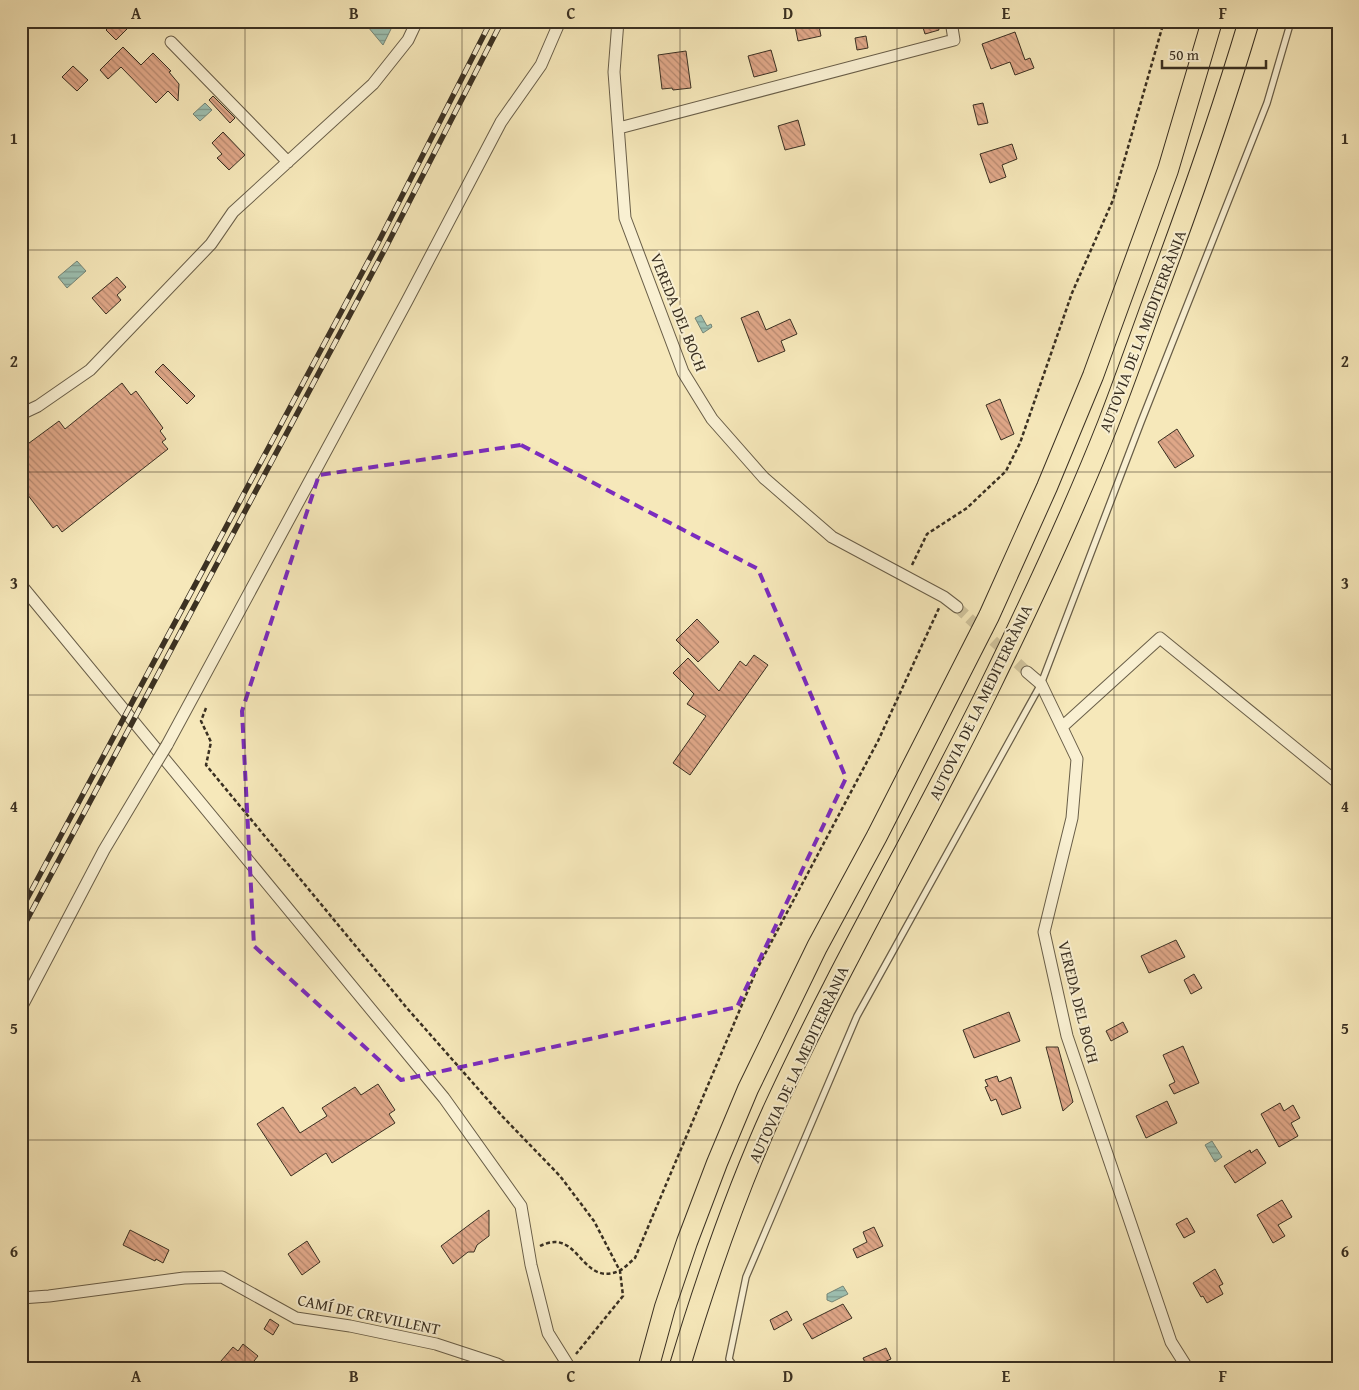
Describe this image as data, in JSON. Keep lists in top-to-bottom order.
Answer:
{
  "streets": {
    "highway": ["AUTOVIA DE LA MEDITERRÀNIA"],
    "street": ["VEREDA DEL BOCH", "CAMÍ DE CREVILLENT"]
  },
  "scale_bar": "50 m",
  "grid": {
    "columns": [
      "A",
      "B",
      "C",
      "D",
      "E",
      "F"
    ],
    "rows": [
      "1",
      "2",
      "3",
      "4",
      "5",
      "6"
    ]
  }
}
